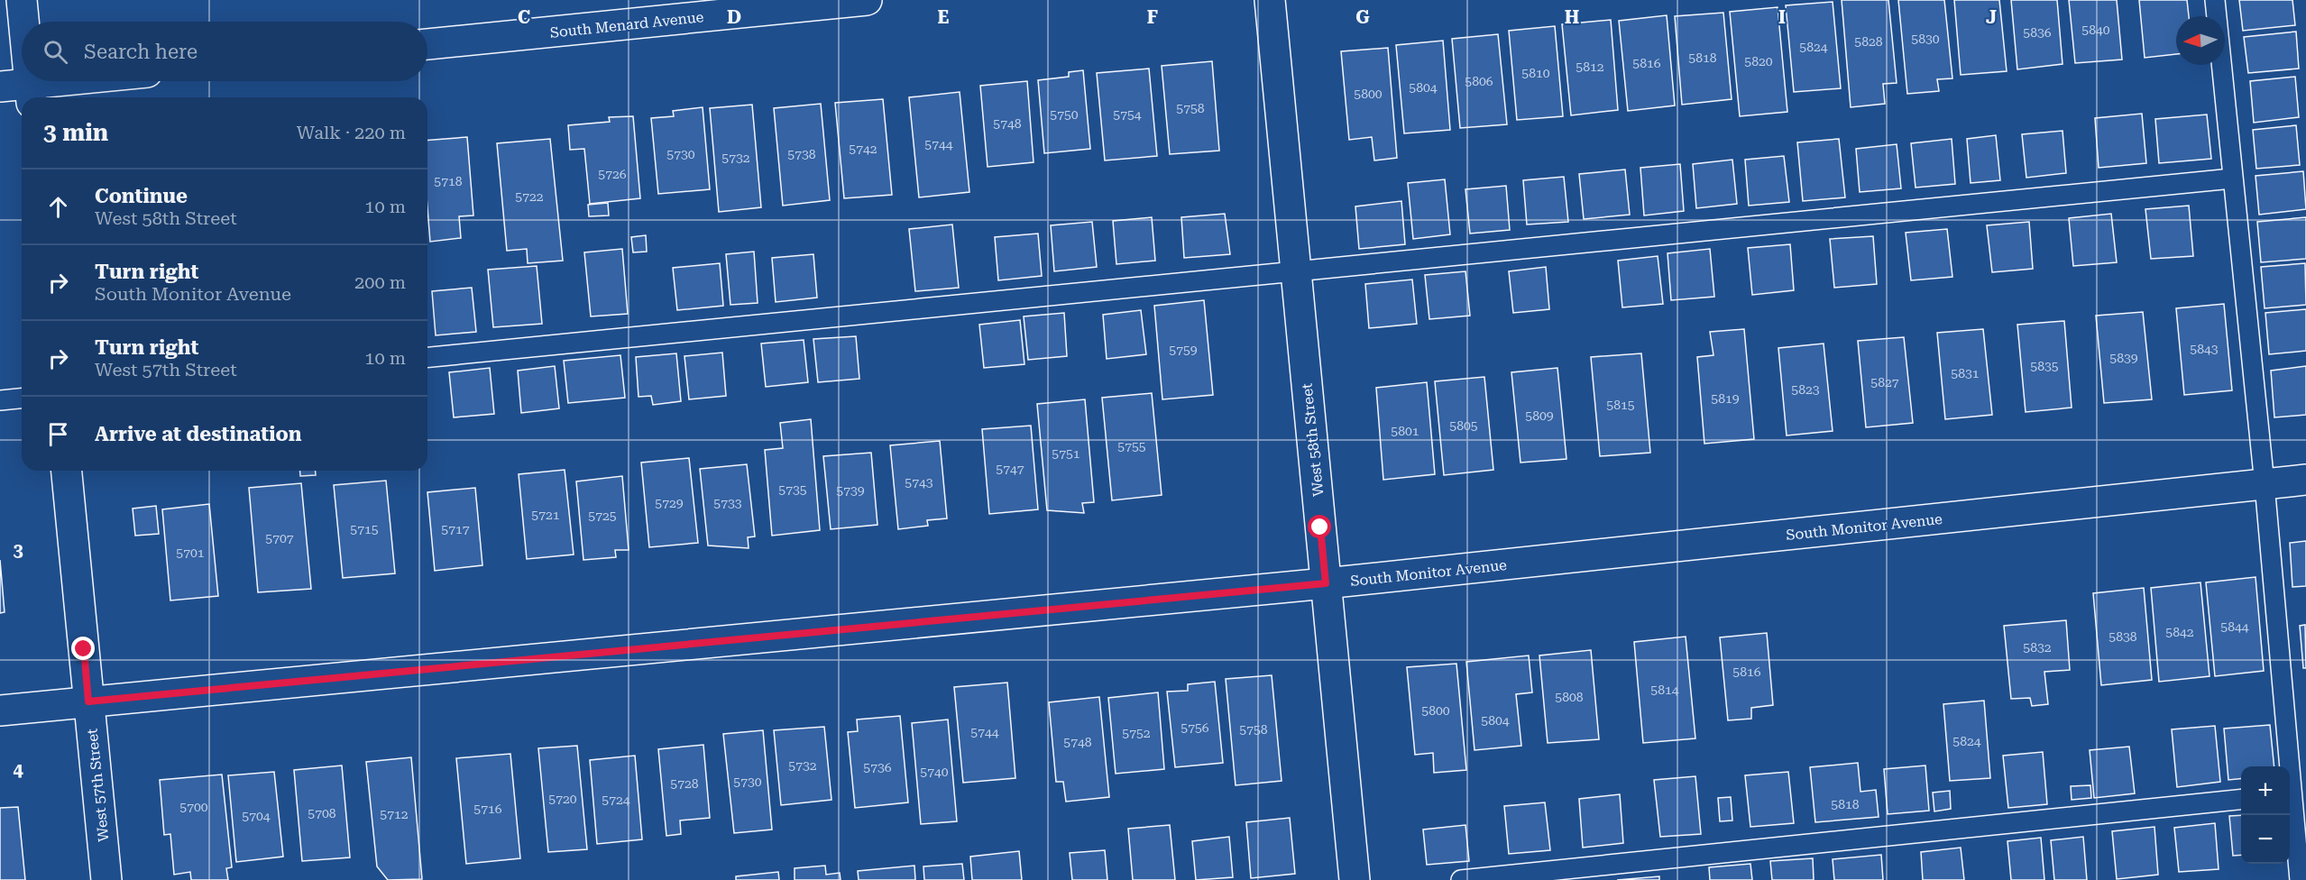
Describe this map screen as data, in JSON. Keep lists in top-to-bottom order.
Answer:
{
  "streets": {
    "street": [
      "South Menard Avenue",
      "West 58th Street",
      "South Monitor Avenue",
      "West 57th Street"
    ]
  },
  "crossings": [
    ["West 58th Street", "South Monitor Avenue"],
    ["South Monitor Avenue", "West 57th Street"]
  ],
  "house_numbers": [
    "5840",
    "5836",
    "5830",
    "5828",
    "5824",
    "5818",
    "5820",
    "5816",
    "5812",
    "5810",
    "5806",
    "5804",
    "5800",
    "5758",
    "5750",
    "5754",
    "5748",
    "5744",
    "5742",
    "5730",
    "5738",
    "5732",
    "5726",
    "5718",
    "5722",
    "5843",
    "5759",
    "5839",
    "5835",
    "5831",
    "5827",
    "5823",
    "5819",
    "5815",
    "5809",
    "5805",
    "5801",
    "5755",
    "5751",
    "5747",
    "5743",
    "5735",
    "5739",
    "5729",
    "5733",
    "5721",
    "5725",
    "5715",
    "5717",
    "5707",
    "5701",
    "5844",
    "5842",
    "5838",
    "5832",
    "5816",
    "5814",
    "5808",
    "5800",
    "5804",
    "5756",
    "5758",
    "5744",
    "5752",
    "5824",
    "5748",
    "5732",
    "5736",
    "5740",
    "5730",
    "5728",
    "5720",
    "5724",
    "5818",
    "5700",
    "5716",
    "5708",
    "5712",
    "5704"
  ],
  "north": "left",
  "page": {
    "search": "Search here",
    "heading": ["3 min", "Walk · 220 m"],
    "list": [
      ["Continue", "West 58th Street", "10 m"],
      ["Turn right", "South Monitor Avenue", "200 m"],
      ["Turn right", "West 57th Street", "10 m"],
      "Arrive at destination"
    ],
    "map_buttons": ["+", "−"]
  },
  "grid": {
    "columns": [
      "C",
      "D",
      "E",
      "F",
      "G",
      "H",
      "I",
      "J"
    ],
    "rows": ["3", "4"]
  }
}
